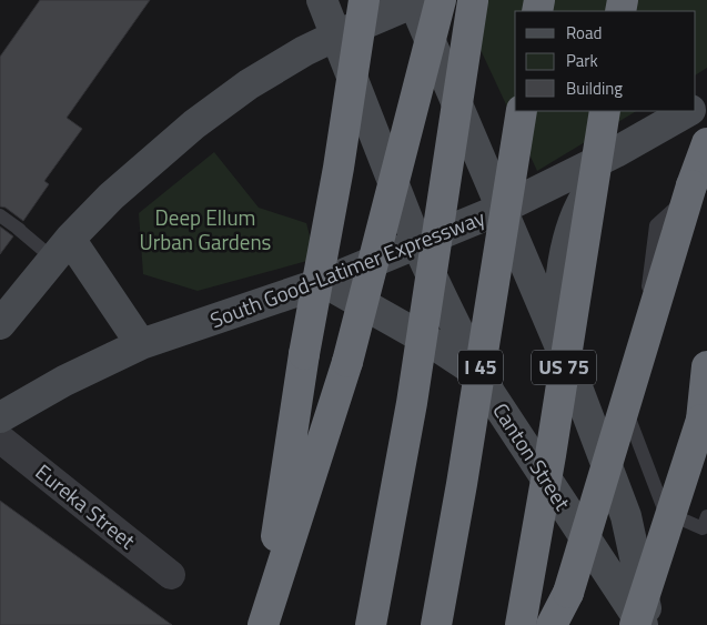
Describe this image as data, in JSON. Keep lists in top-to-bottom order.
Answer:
{
  "streets": {
    "highway": ["I 45", "US 75"],
    "main road": ["South Good-Latimer Expressway", "Canton Street"],
    "street": ["Eureka Street"]
  },
  "crossings": [
    ["South Good-Latimer Expressway", "Canton Street"]
  ],
  "parks": ["Deep Ellum Urban Gardens"],
  "legend": ["Road", "Park", "Building"]
}
